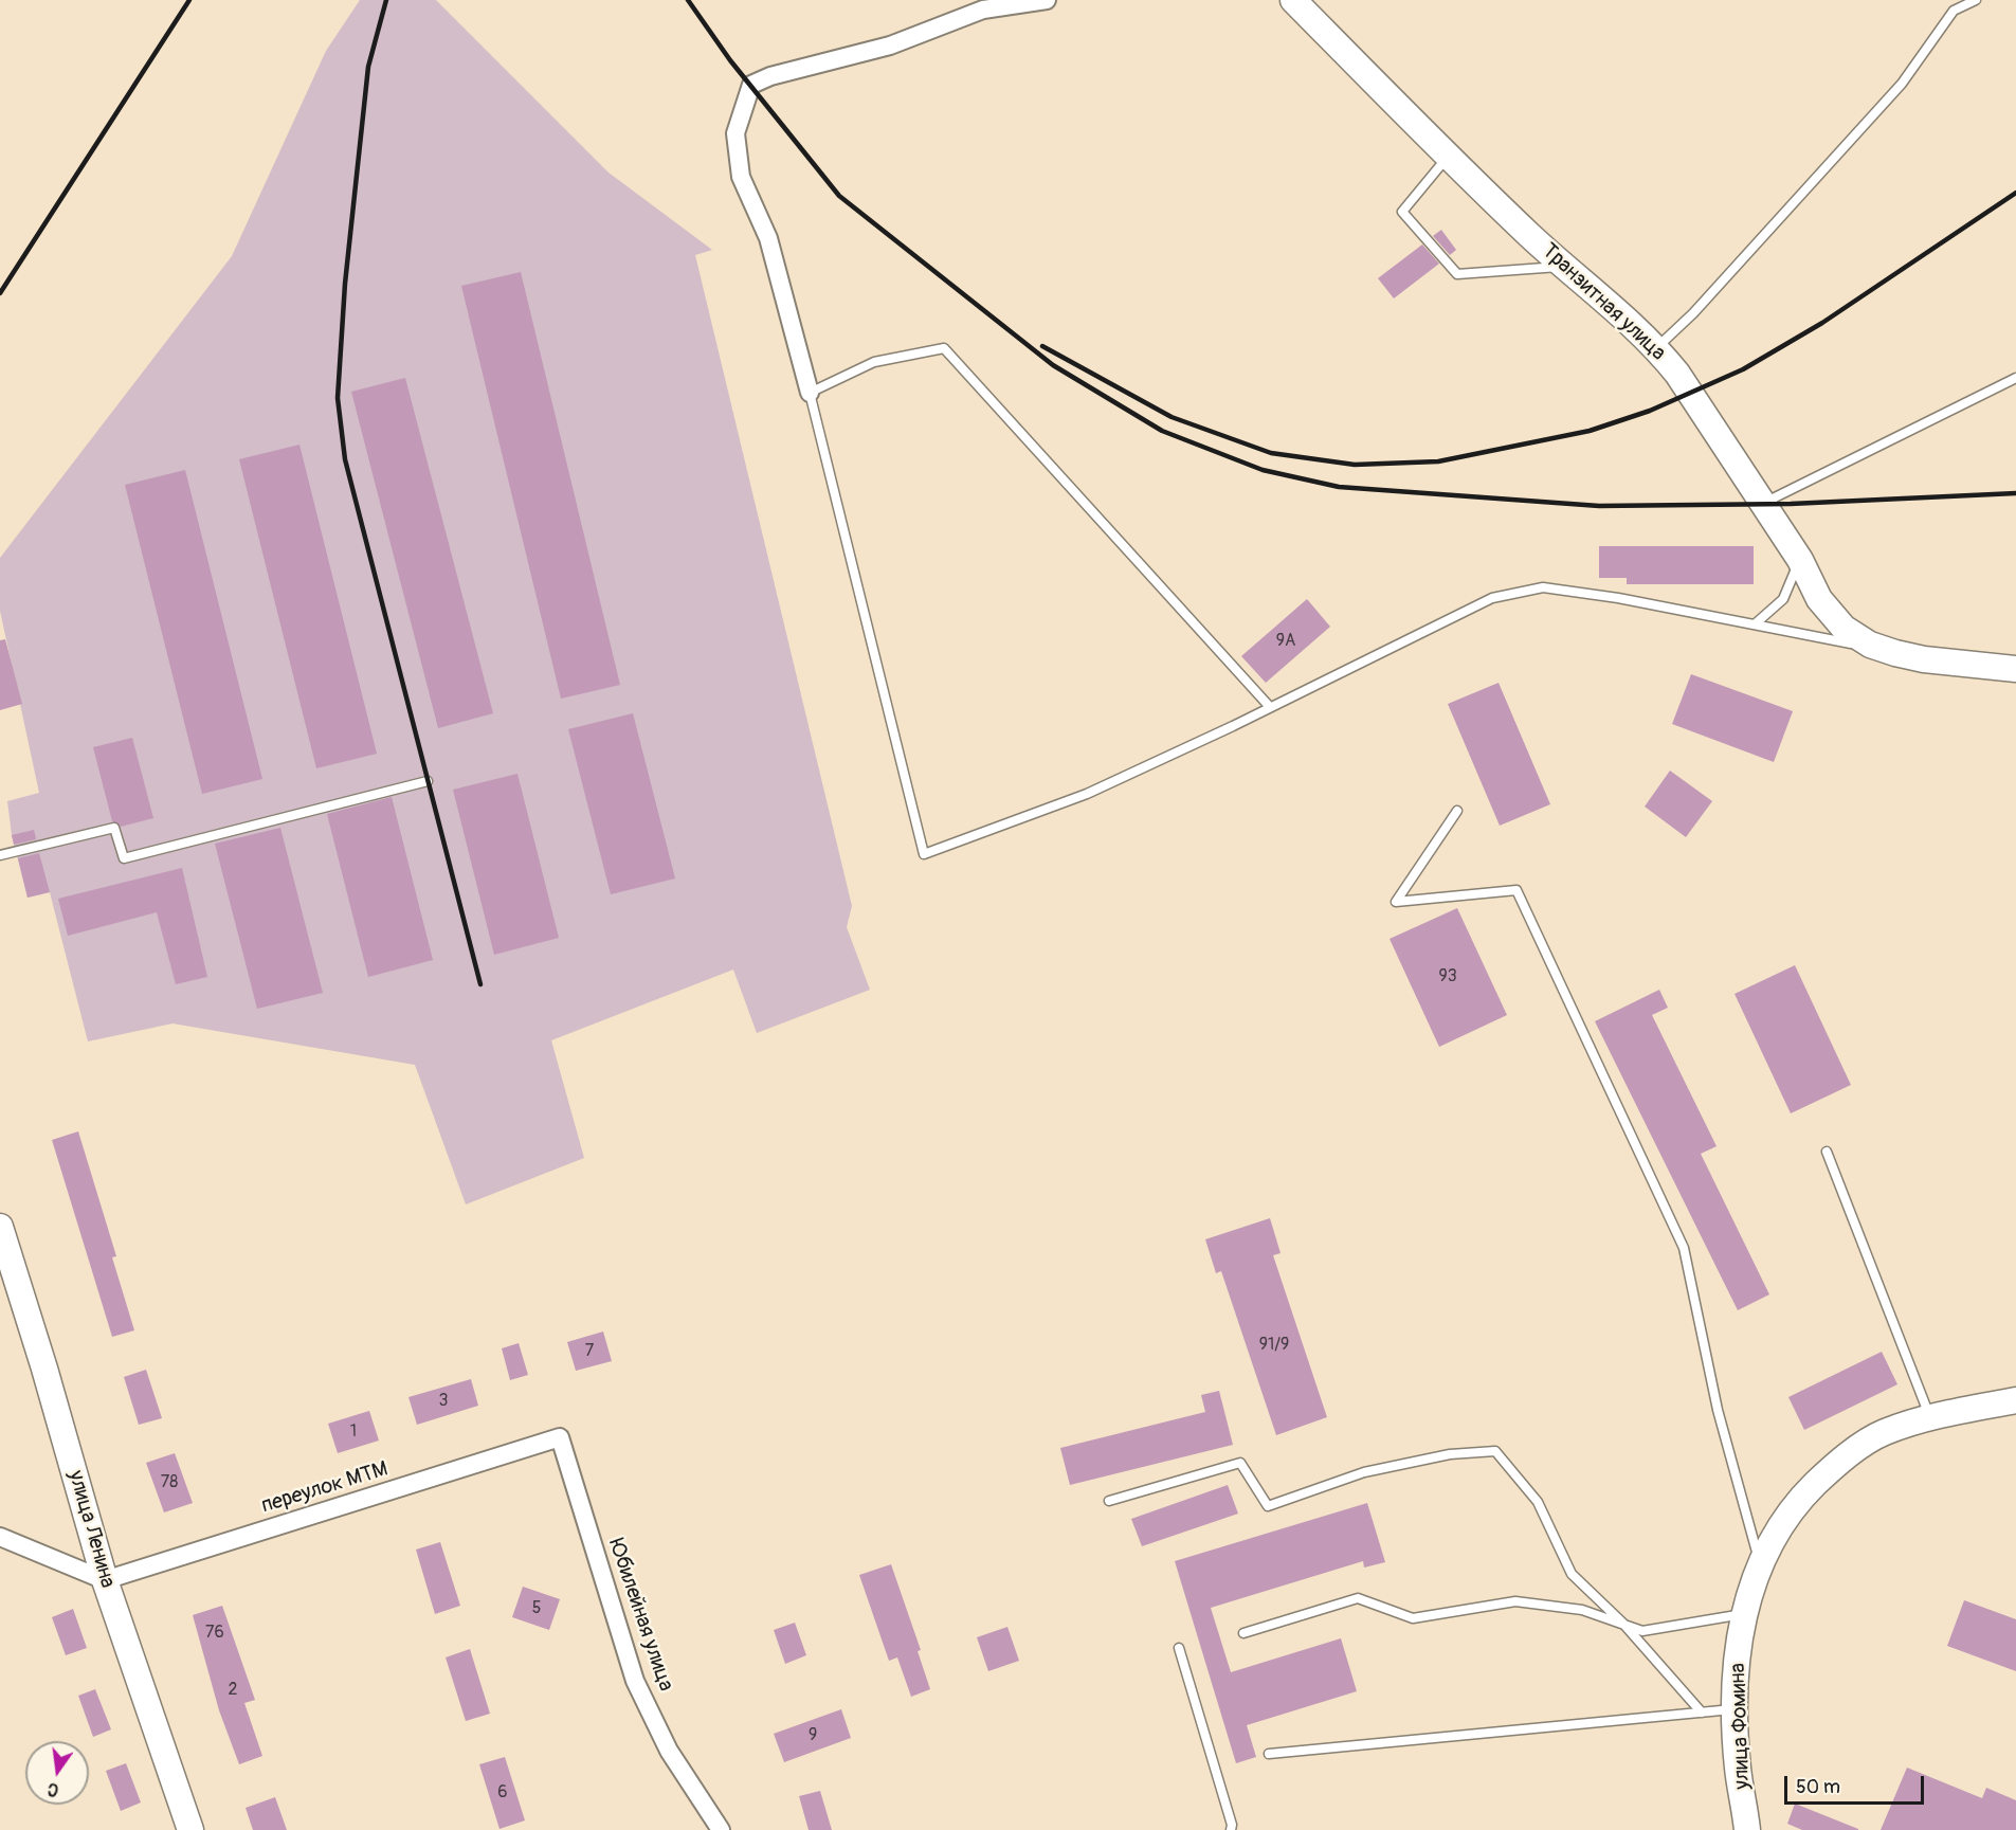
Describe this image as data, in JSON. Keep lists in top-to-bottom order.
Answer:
{
  "streets": {
    "street": [
      "Транзитная улица",
      "переулок МТМ",
      "улица Ленина",
      "Юбилейная улица",
      "улица Фомина"
    ]
  },
  "crossings": [
    ["переулок МТМ", "улица Ленина"],
    ["переулок МТМ", "Юбилейная улица"]
  ],
  "house_numbers": [
    "9А",
    "93",
    "91/9",
    "7",
    "3",
    "1",
    "78",
    "5",
    "76",
    "2",
    "9",
    "6"
  ],
  "scale_bar": "50 m",
  "north": "bottom"
}
